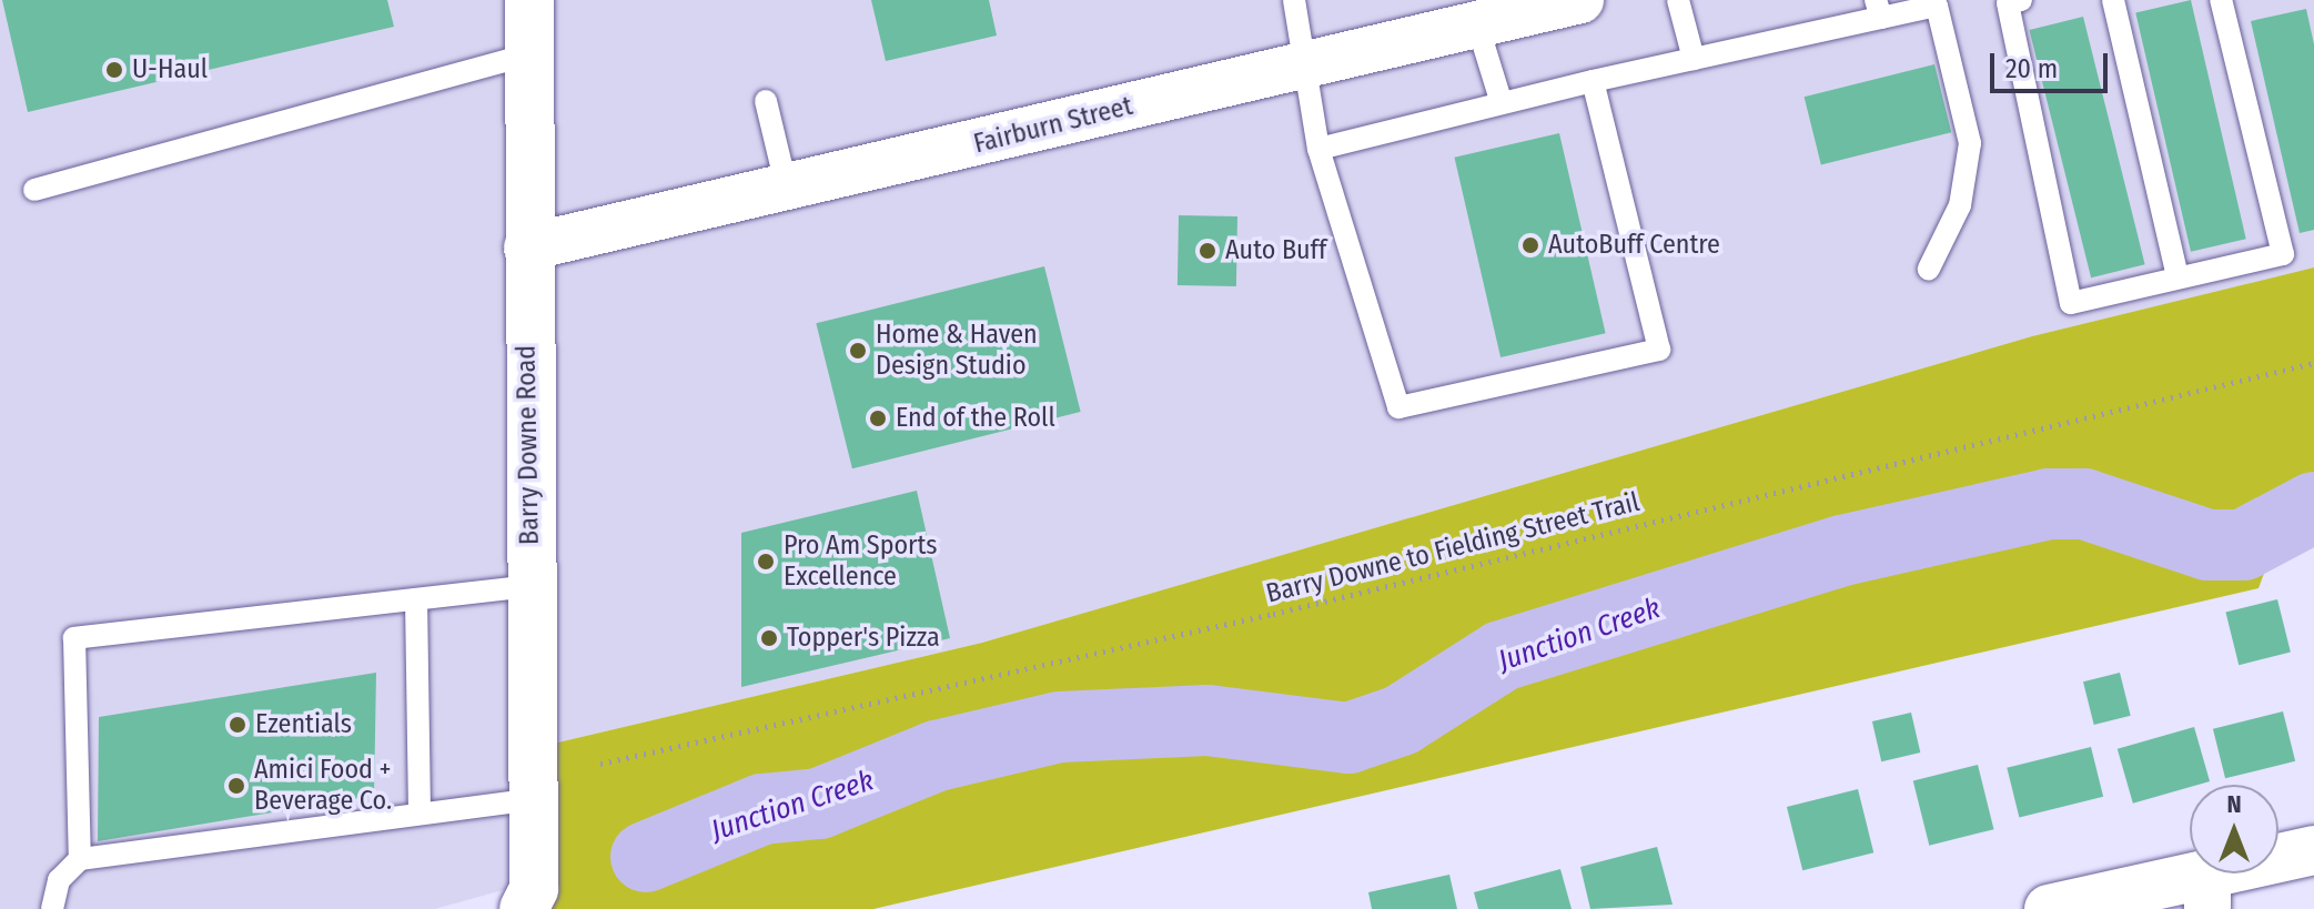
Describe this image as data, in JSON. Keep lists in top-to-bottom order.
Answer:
{
  "streets": {
    "main road": ["Barry Downe Road"],
    "street": ["Fairburn Street"],
    "path": ["Barry Downe to Fielding Street Trail"]
  },
  "crossings": [
    ["Fairburn Street", "Barry Downe Road"]
  ],
  "water": ["Junction Creek"],
  "places": [
    "U-Haul",
    "AutoBuff Centre",
    "Auto Buff",
    "Home & Haven Design Studio",
    "End of the Roll",
    "Pro Am Sports Excellence",
    "Topper's Pizza",
    "Ezentials",
    "Amici Food + Beverage Co."
  ],
  "scale_bar": "20 m",
  "north": "top"
}
